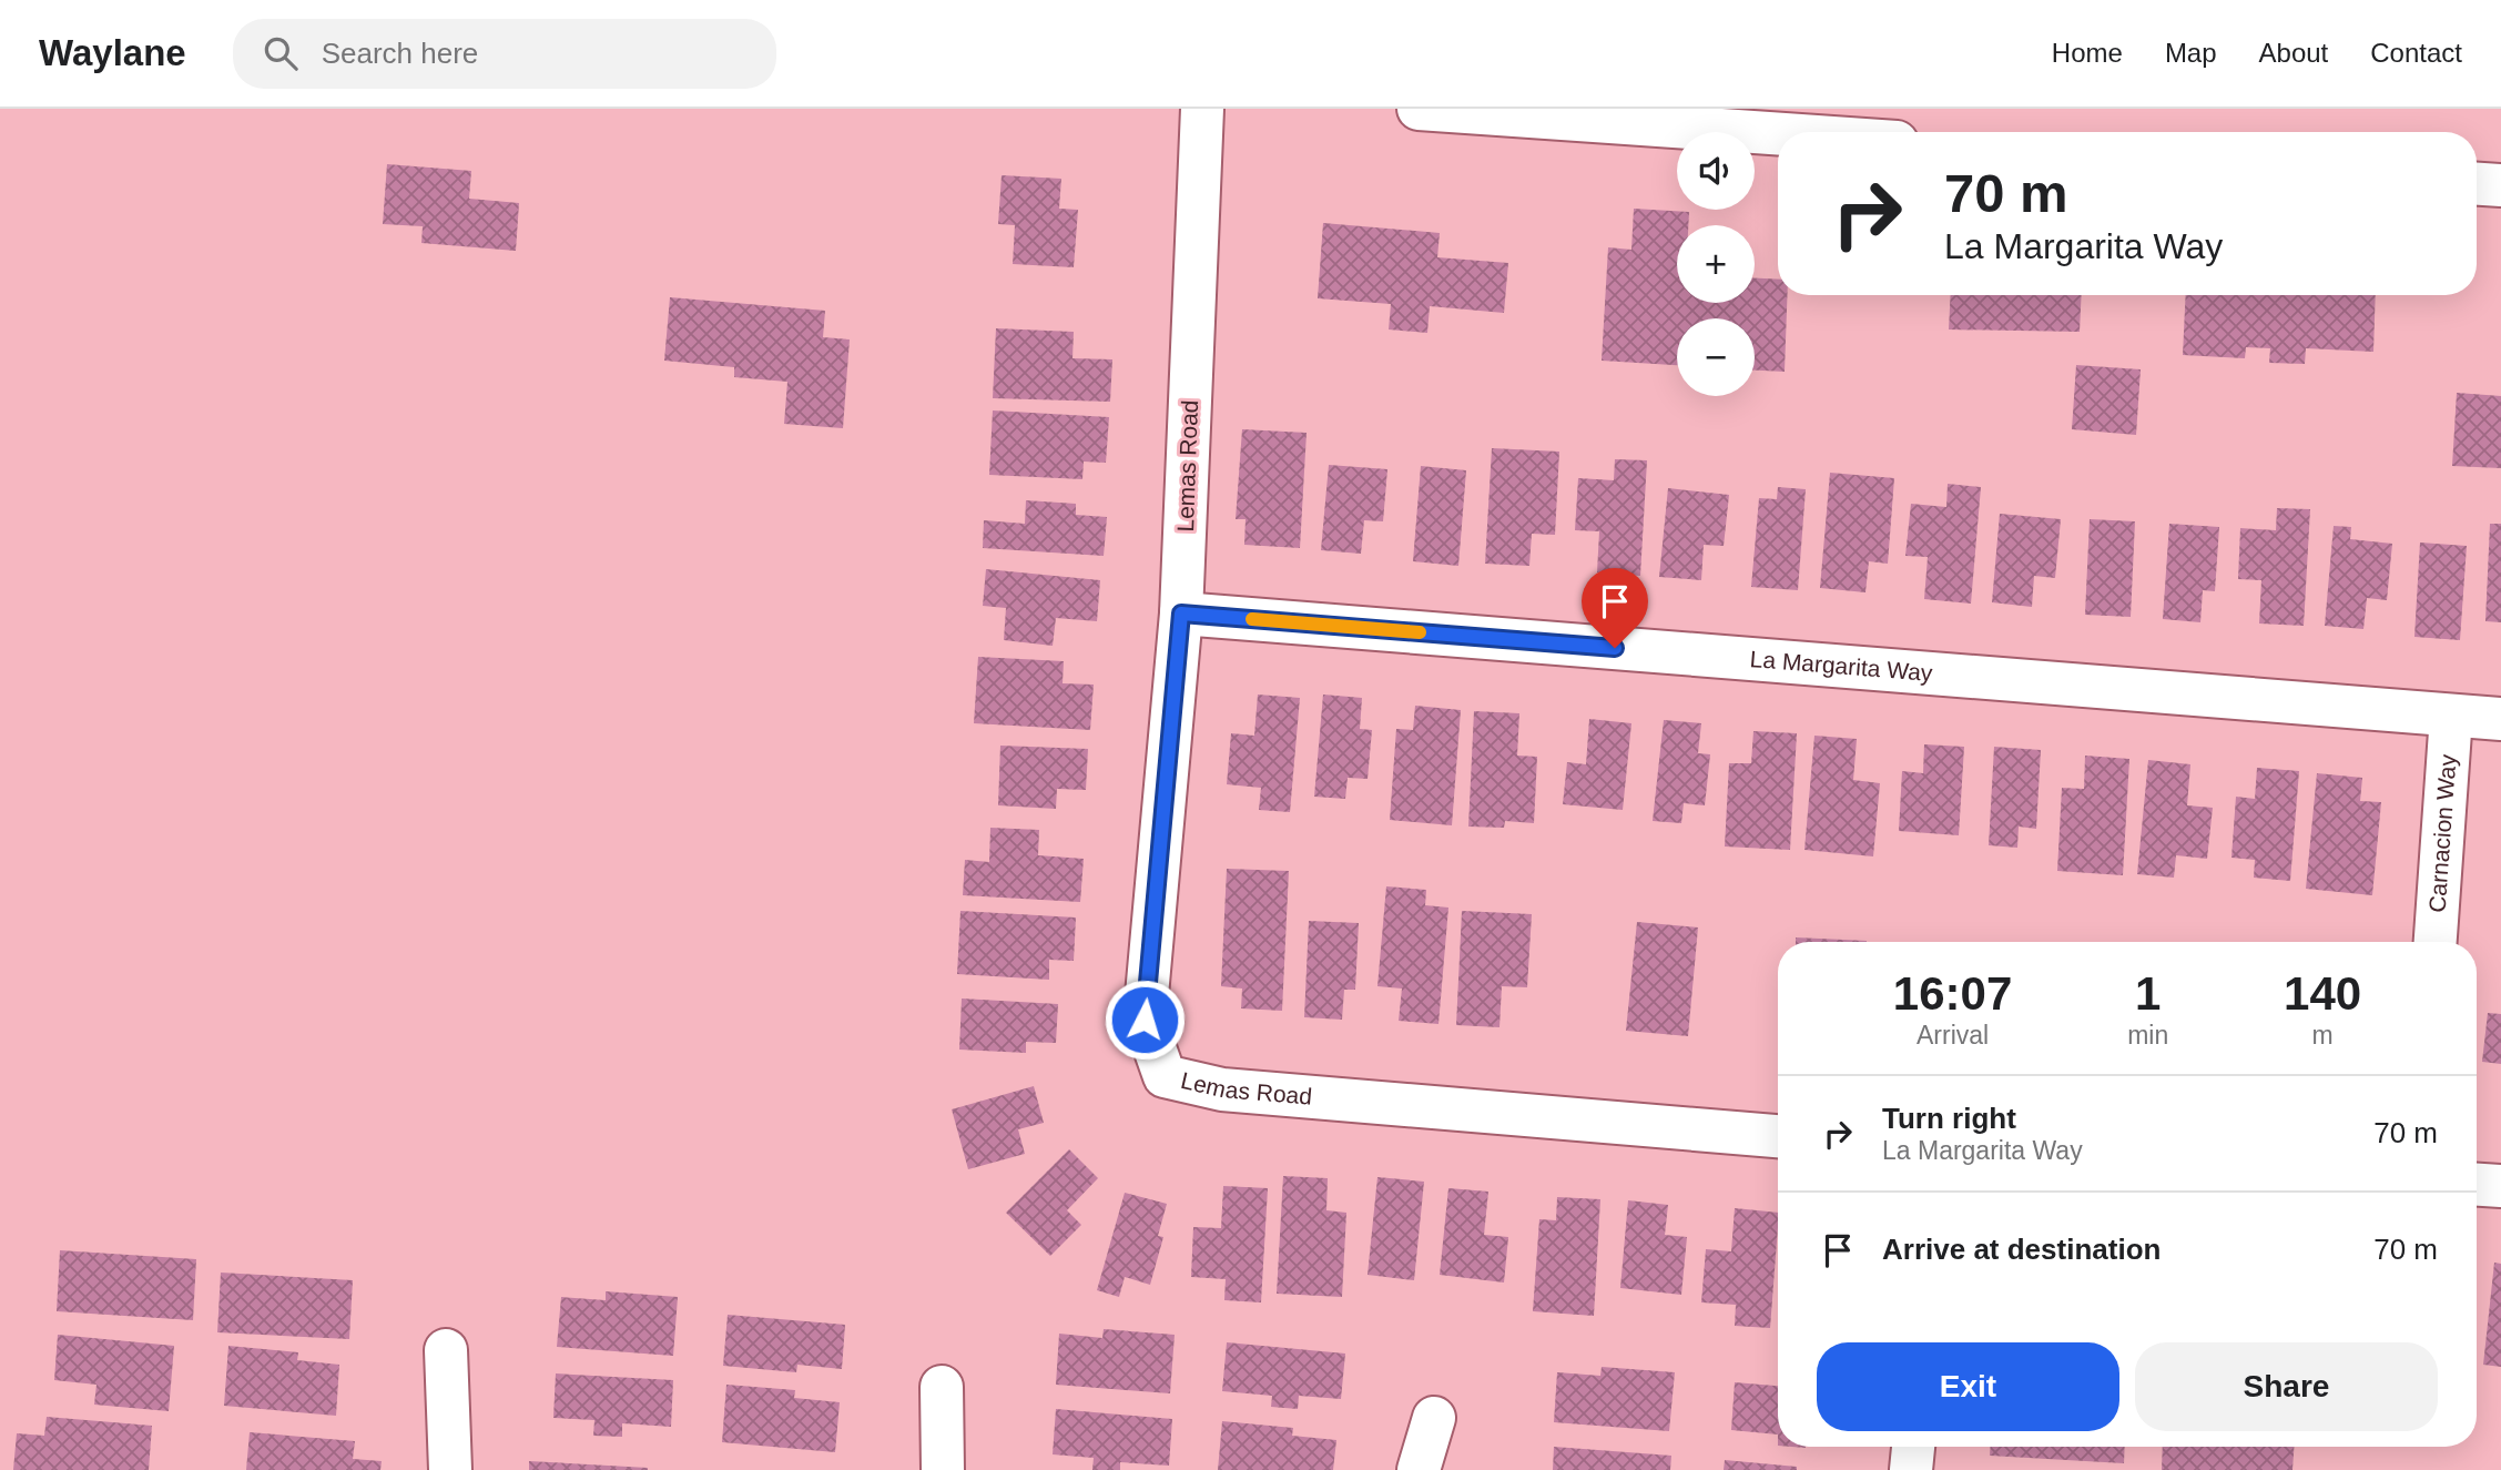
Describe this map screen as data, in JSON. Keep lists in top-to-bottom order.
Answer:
{
  "streets": {
    "street": ["Lemas Road", "La Margarita Way", "Carnacion Way"]
  },
  "crossings": [
    ["Lemas Road", "La Margarita Way"],
    ["La Margarita Way", "Carnacion Way"]
  ],
  "page": {
    "header": "Waylane",
    "search": "Search here",
    "nav": [
      "Home",
      "Map",
      "About",
      "Contact"
    ],
    "map_buttons": ["+", "−"],
    "turn": ["70 m", "La Margarita Way"],
    "eta": [
      "16:07",
      "Arrival",
      "1",
      "min",
      "140",
      "m"
    ],
    "list": [
      {
        "name": "Turn right",
        "note": "La Margarita Way",
        "value": "70 m"
      },
      {
        "name": "Arrive at destination",
        "value": "70 m"
      }
    ],
    "buttons": ["Exit", "Share"]
  }
}
